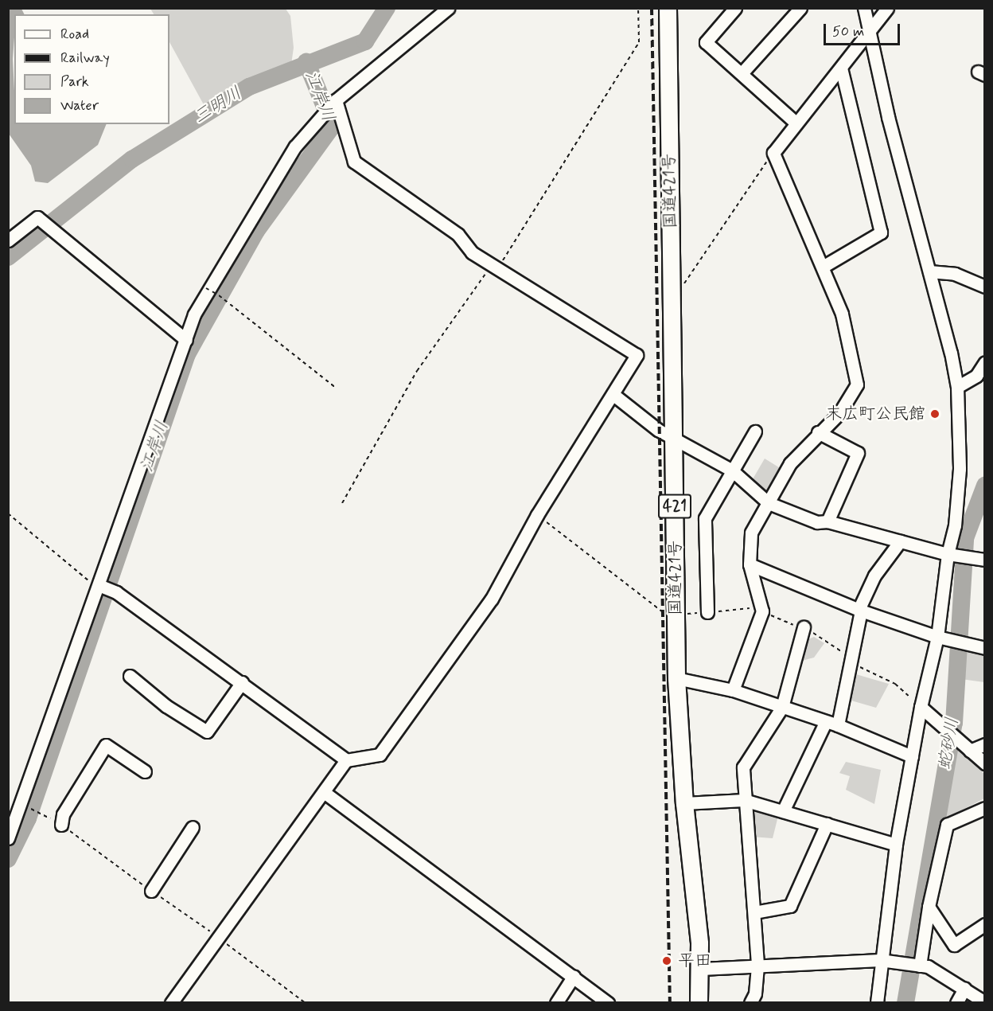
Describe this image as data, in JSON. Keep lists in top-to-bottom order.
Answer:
{
  "streets": {
    "highway": ["国道421号", "421"]
  },
  "water": ["江岸川", "三明川", "蛇砂川"],
  "places": ["末広町公民館", "平田"],
  "legend": [
    "Road",
    "Railway",
    "Park",
    "Water"
  ],
  "scale_bar": "50 m"
}
